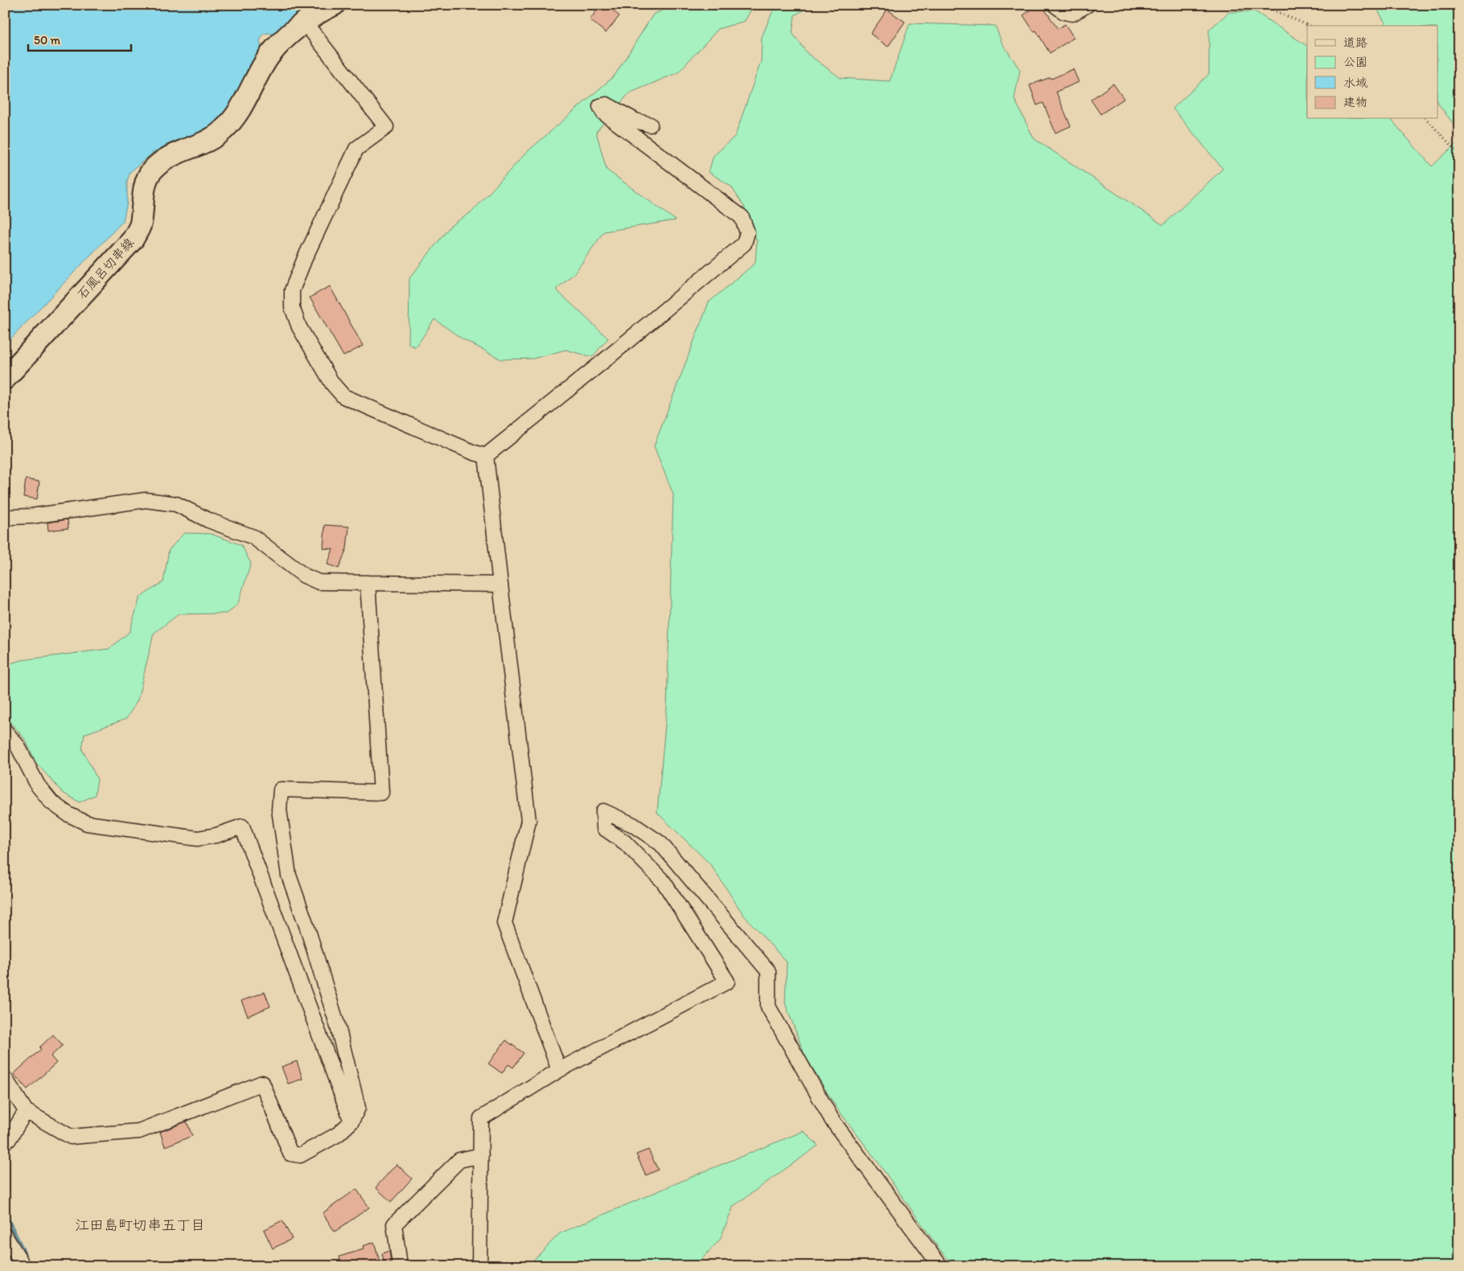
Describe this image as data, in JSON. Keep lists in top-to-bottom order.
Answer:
{
  "streets": {
    "main road": ["石風呂切串線"]
  },
  "districts": ["江田島町切串五丁目"],
  "legend": [
    "道路",
    "公園",
    "水域",
    "建物"
  ],
  "scale_bar": "50 m"
}
